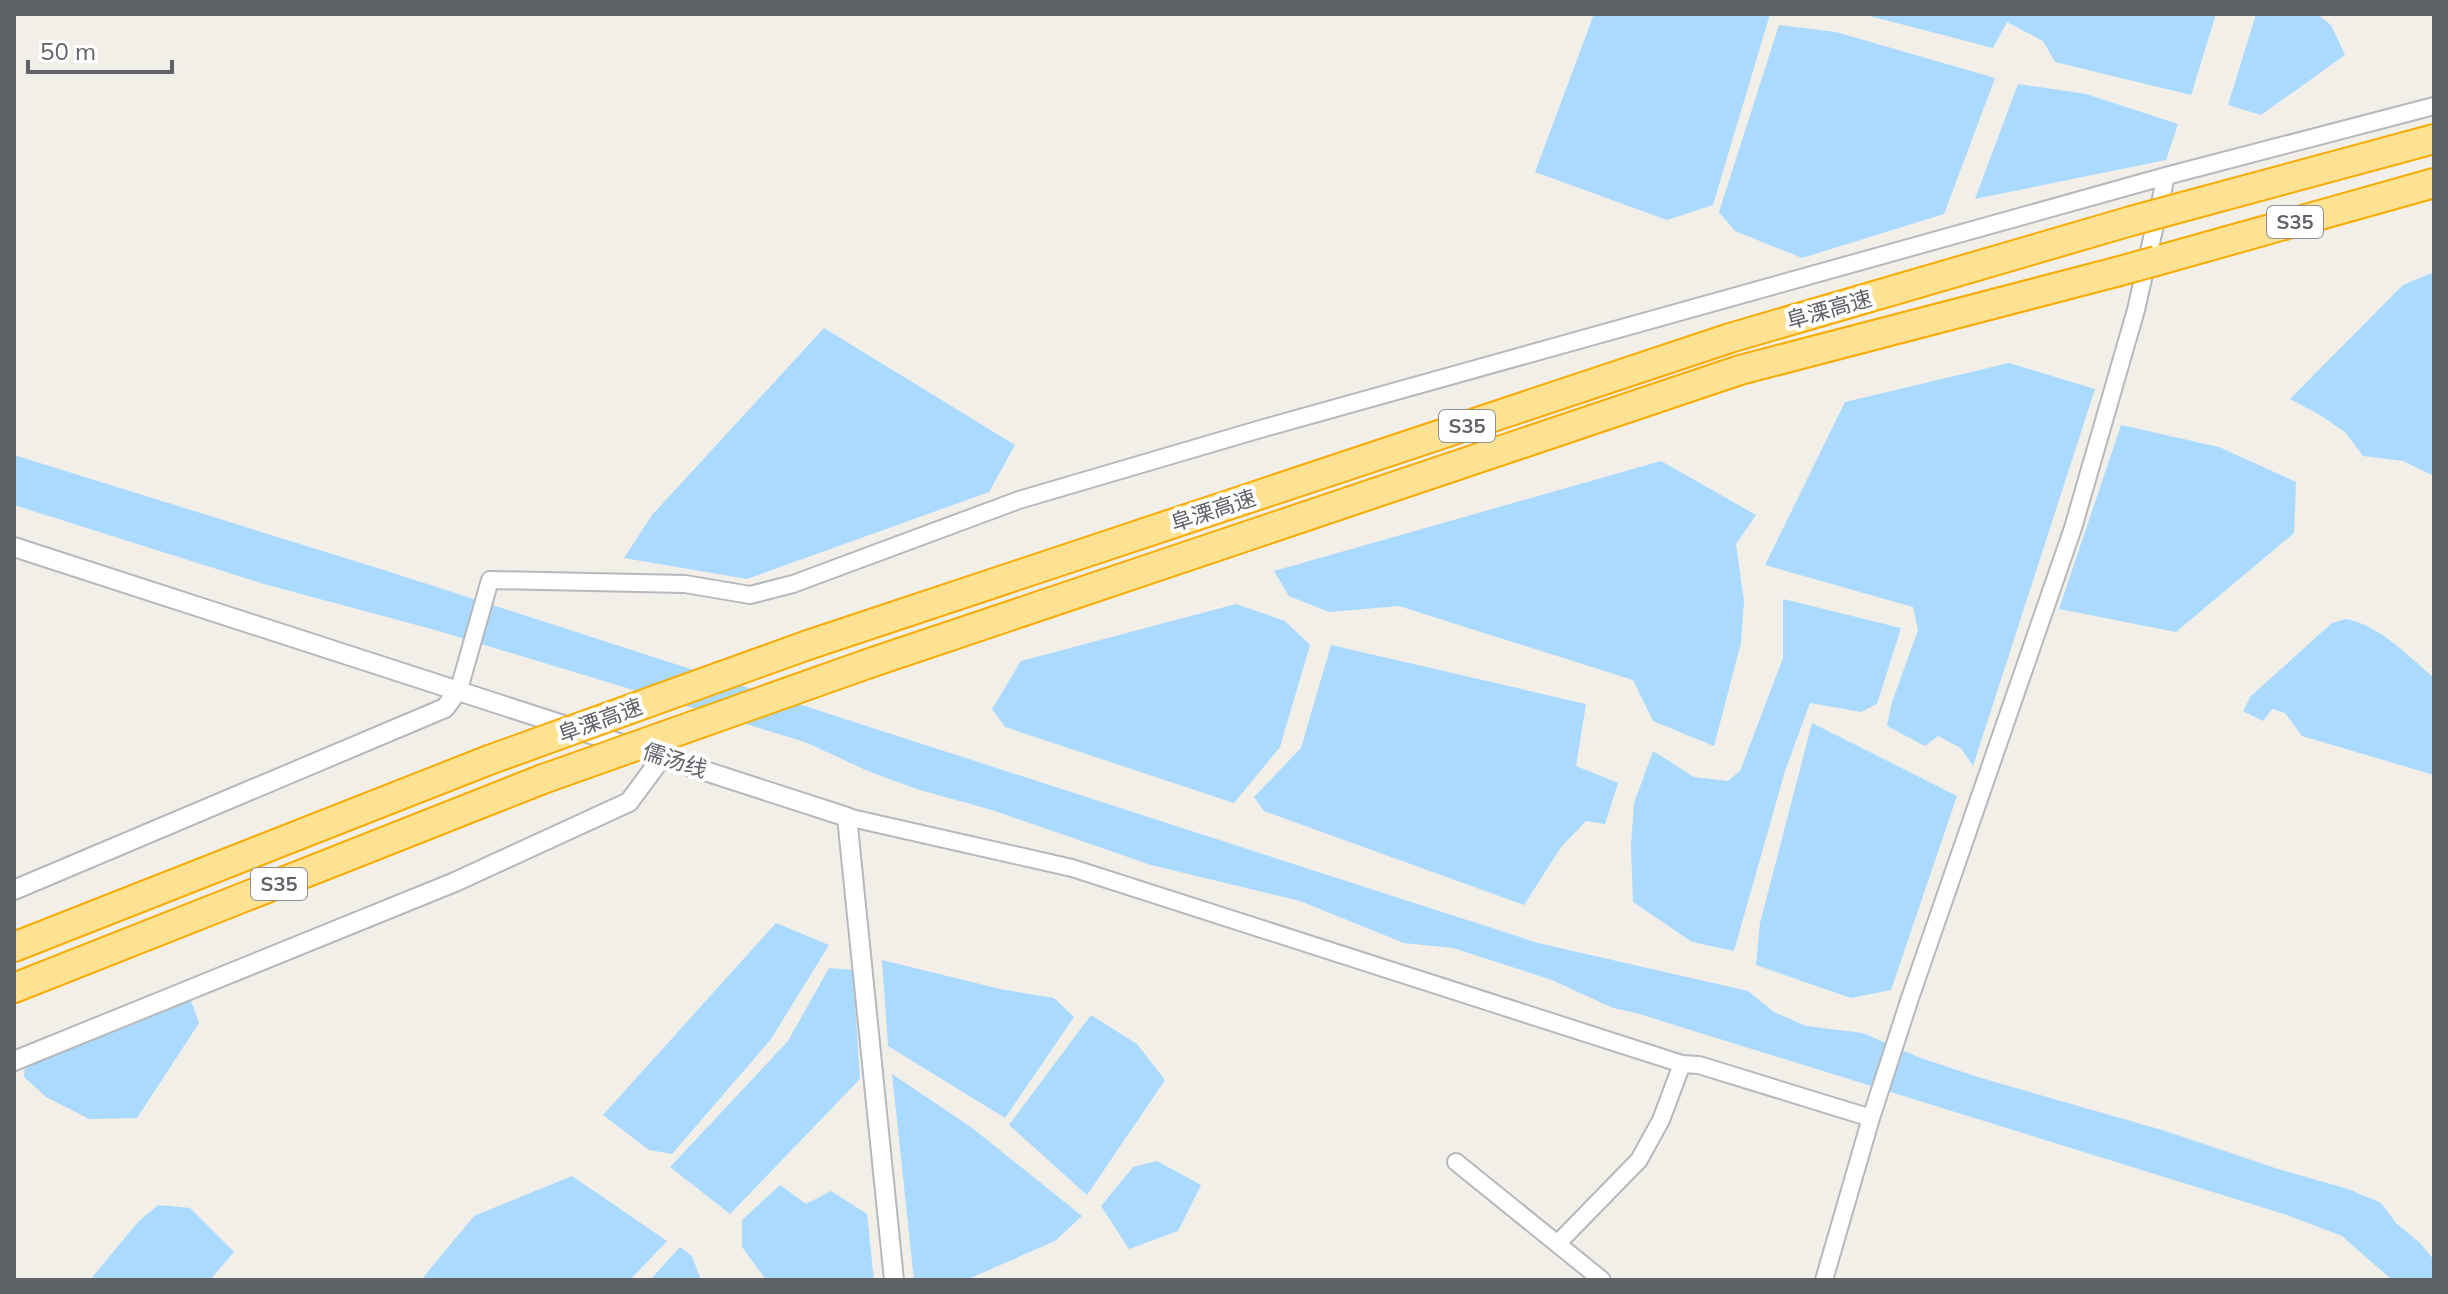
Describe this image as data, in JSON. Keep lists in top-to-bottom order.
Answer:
{
  "streets": {
    "highway": ["S35", "阜溧高速"],
    "street": ["儒汤线"]
  },
  "scale_bar": "50 m"
}
